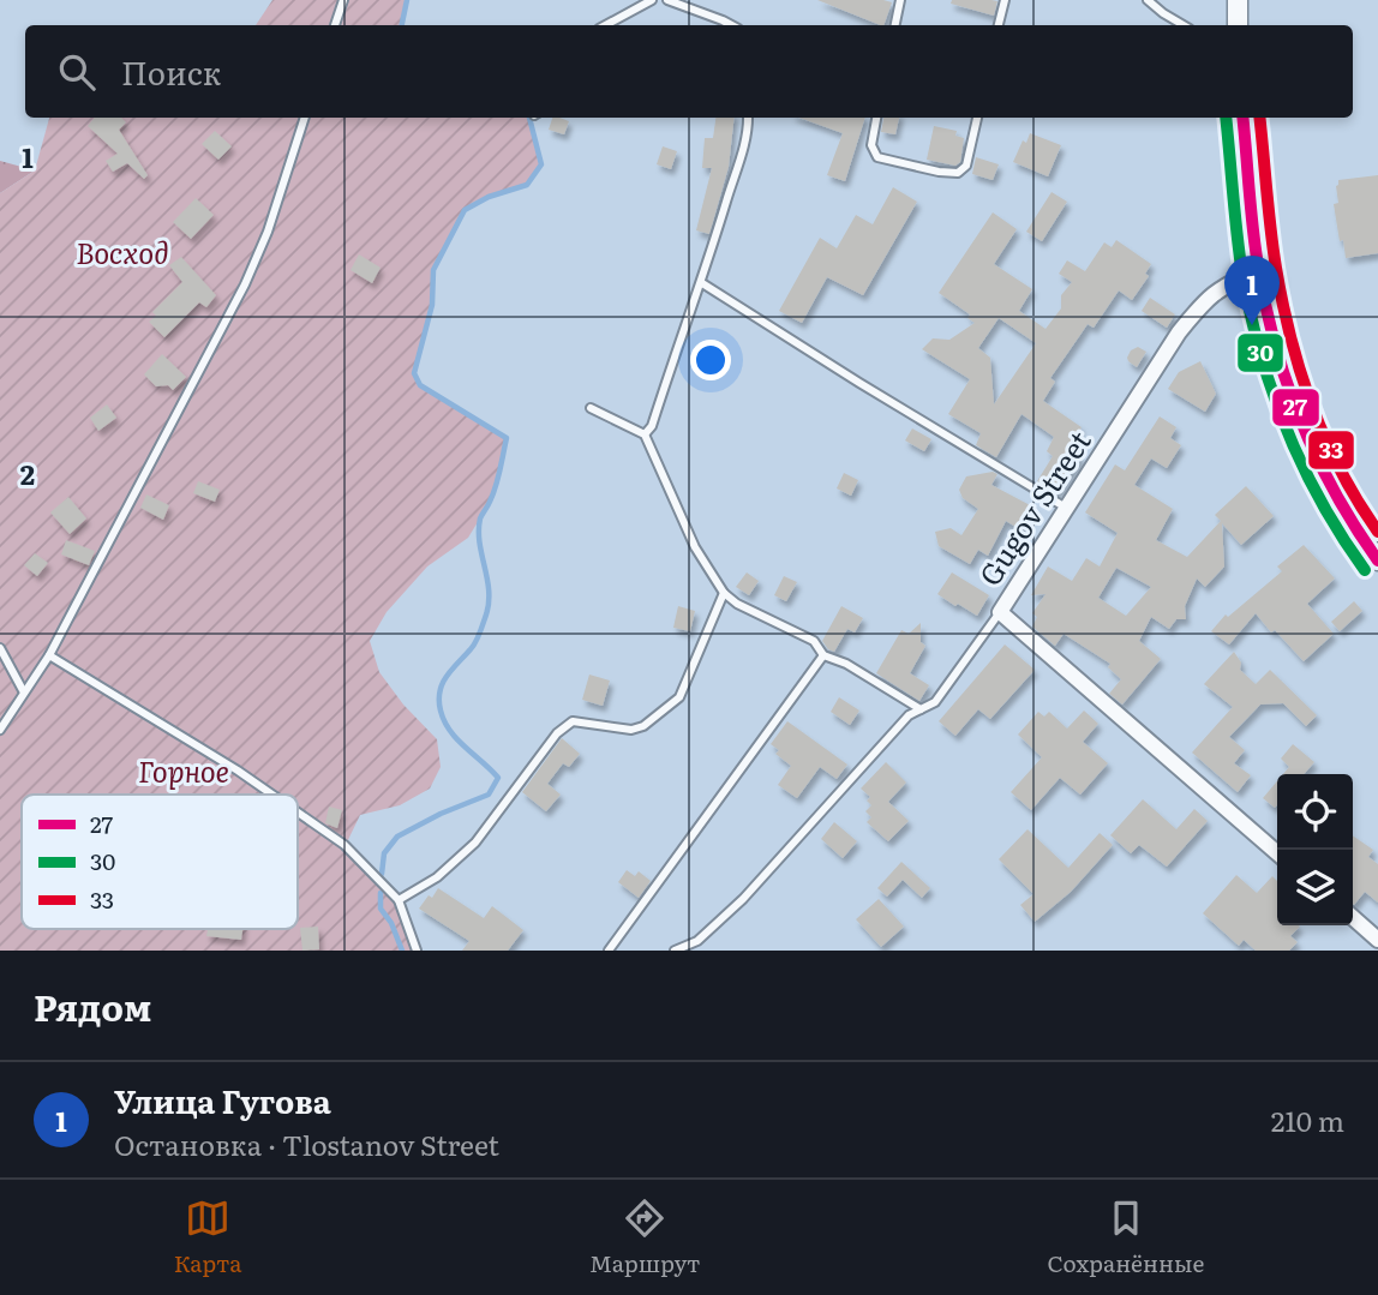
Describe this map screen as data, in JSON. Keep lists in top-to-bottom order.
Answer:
{
  "streets": {
    "street": ["Gugov Street"]
  },
  "parks": ["Восход", "Горное"],
  "lines": ["transit line 27", "transit line 30", "transit line 33"],
  "legend": ["27", "30", "33"],
  "page": {
    "search": "Поиск",
    "pins": "1",
    "heading": "Рядом",
    "list": [
      {
        "mark": "1",
        "name": "Улица Гугова",
        "note": "Остановка · Tlostanov Street",
        "value": "210 m"
      }
    ],
    "nav": ["Карта", "Маршрут", "Сохранённые"]
  },
  "grid": {
    "rows": ["1", "2"]
  }
}
